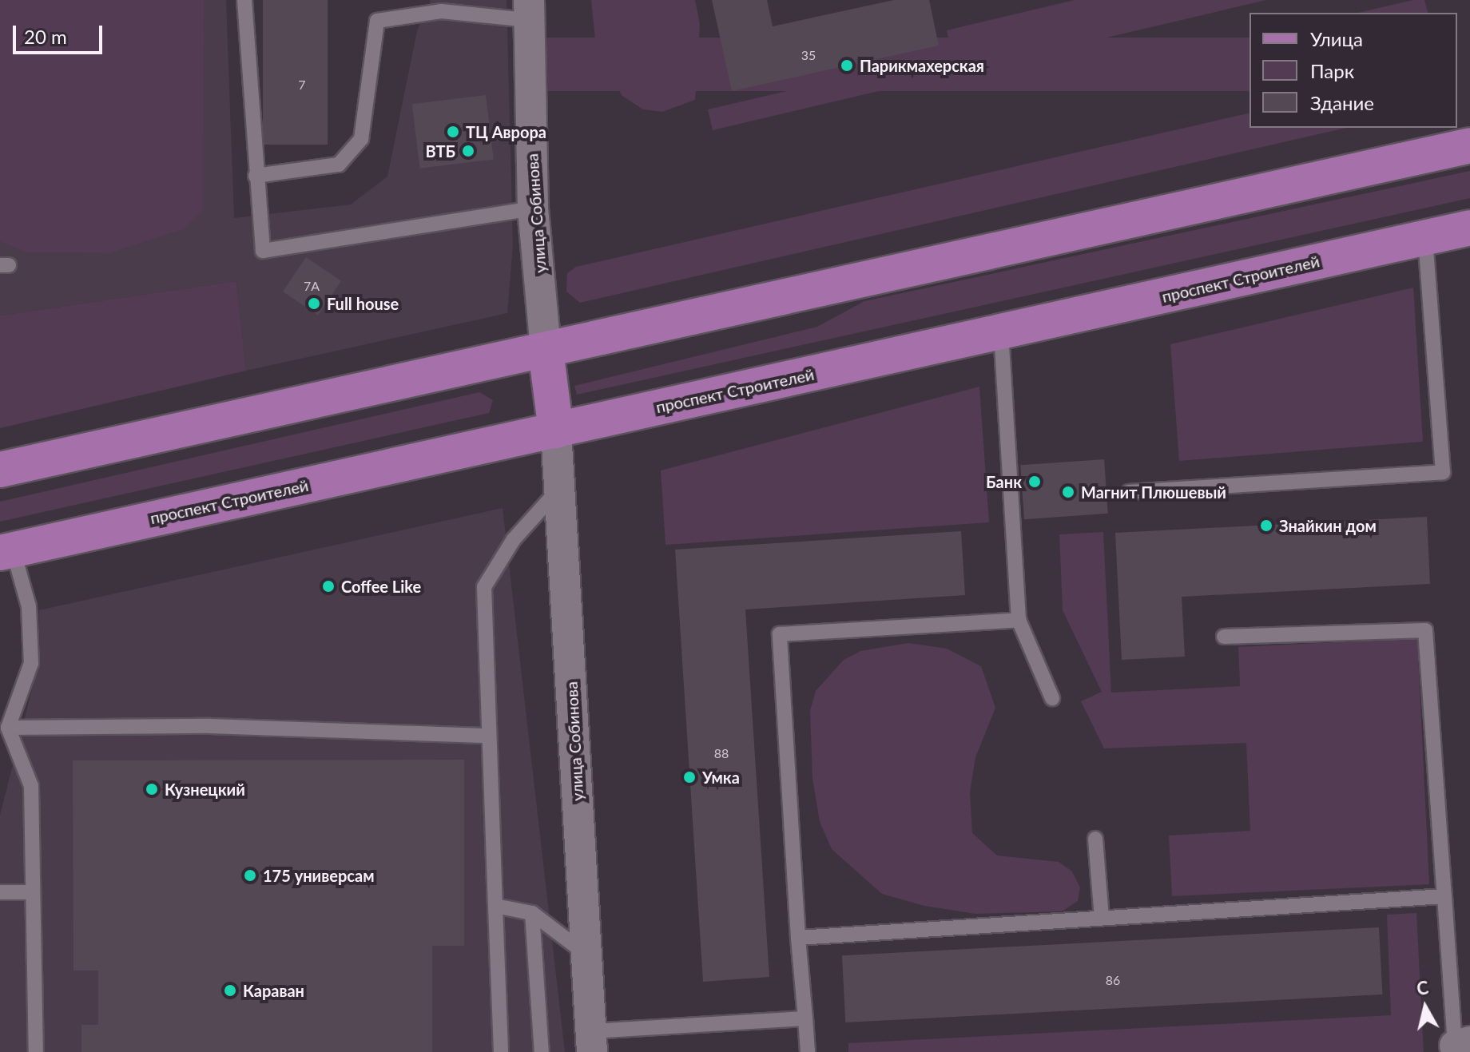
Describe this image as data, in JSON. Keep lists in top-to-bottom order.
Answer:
{
  "streets": {
    "main road": ["проспект Строителей"],
    "street": ["улица Собинова"]
  },
  "crossings": [
    ["улица Собинова", "проспект Строителей"]
  ],
  "places": [
    "Парикмахерская",
    "ТЦ Аврора",
    "ВТБ",
    "Full house",
    "Банк",
    "Магнит Плюшевый",
    "Знайкин дом",
    "Coffee Like",
    "Умка",
    "Кузнецкий",
    "175 универсам",
    "Караван"
  ],
  "house_numbers": [
    "35",
    "7",
    "7А",
    "88",
    "86"
  ],
  "legend": ["Улица", "Парк", "Здание"],
  "scale_bar": "20 m",
  "north": "top"
}
